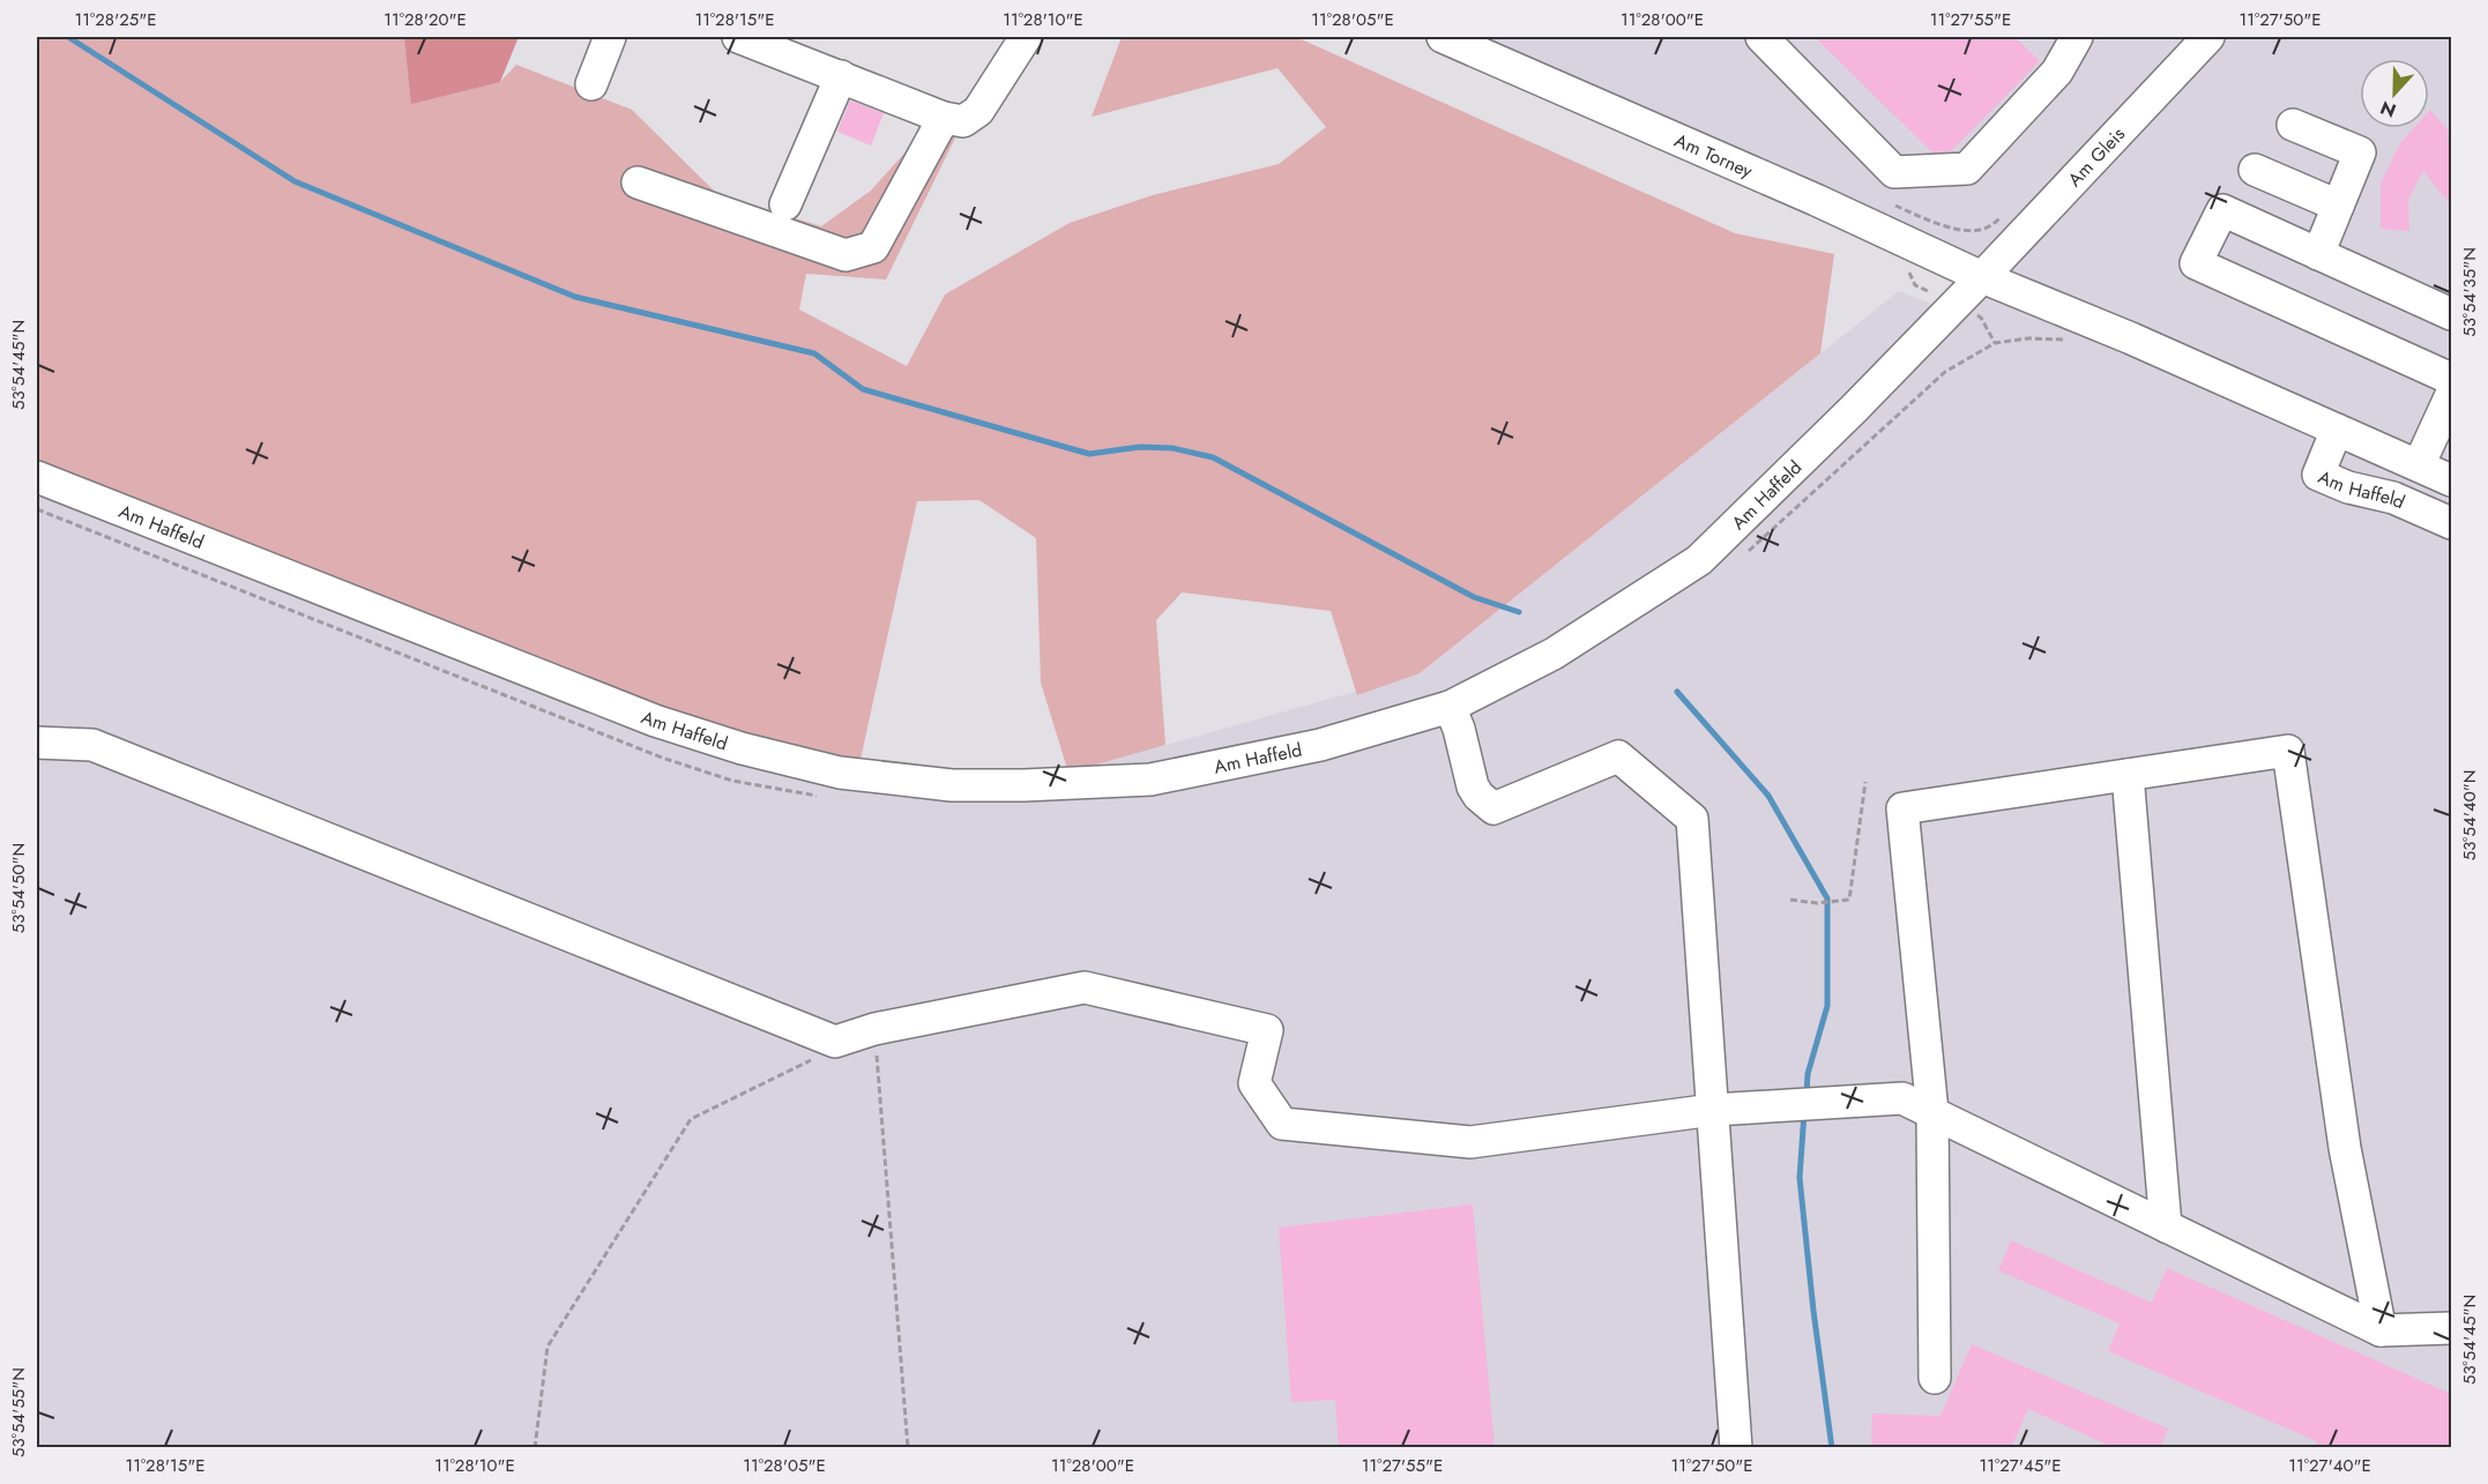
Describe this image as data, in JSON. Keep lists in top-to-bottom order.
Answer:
{
  "streets": {
    "street": ["Am Torney", "Am Gleis", "Am Haffeld"]
  },
  "crossings": [
    ["Am Torney", "Am Gleis"],
    ["Am Torney", "Am Haffeld"],
    ["Am Gleis", "Am Haffeld"]
  ],
  "north": "bottom",
  "coordinates": [
    "11°28'25\"E",
    "11°28'20\"E",
    "11°28'15\"E",
    "11°28'10\"E",
    "11°28'05\"E",
    "11°28'00\"E",
    "11°27'55\"E",
    "11°27'50\"E",
    "53°54'35\"N",
    "53°54'45\"N",
    "53°54'40\"N",
    "53°54'50\"N",
    "53°54'55\"N",
    "11°27'45\"E",
    "11°27'40\"E"
  ]
}
